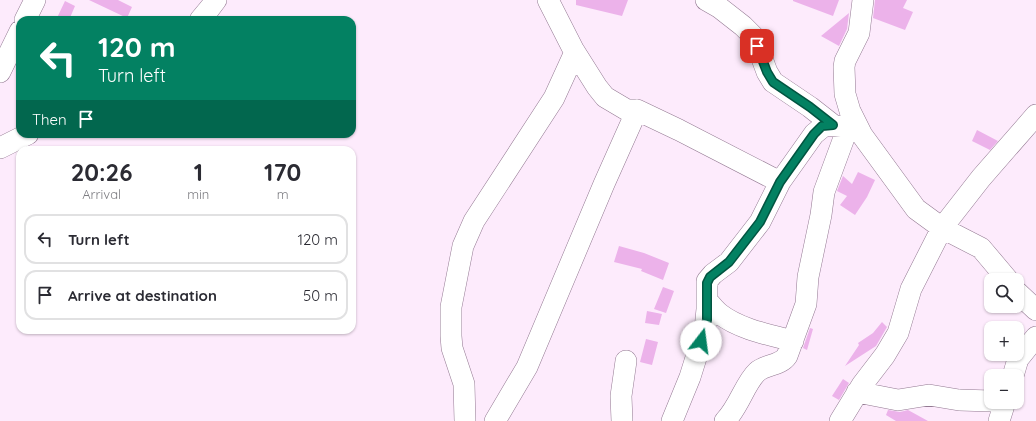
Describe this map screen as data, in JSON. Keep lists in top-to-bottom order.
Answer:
{
  "page": {
    "turn": ["120 m", "Turn left"],
    "then": "Then",
    "eta": [
      "20:26",
      "Arrival",
      "1",
      "min",
      "170",
      "m"
    ],
    "list": [
      {
        "name": "Turn left",
        "value": "120 m"
      },
      {
        "name": "Arrive at destination",
        "value": "50 m"
      }
    ],
    "map_buttons": ["+", "−"]
  }
}
